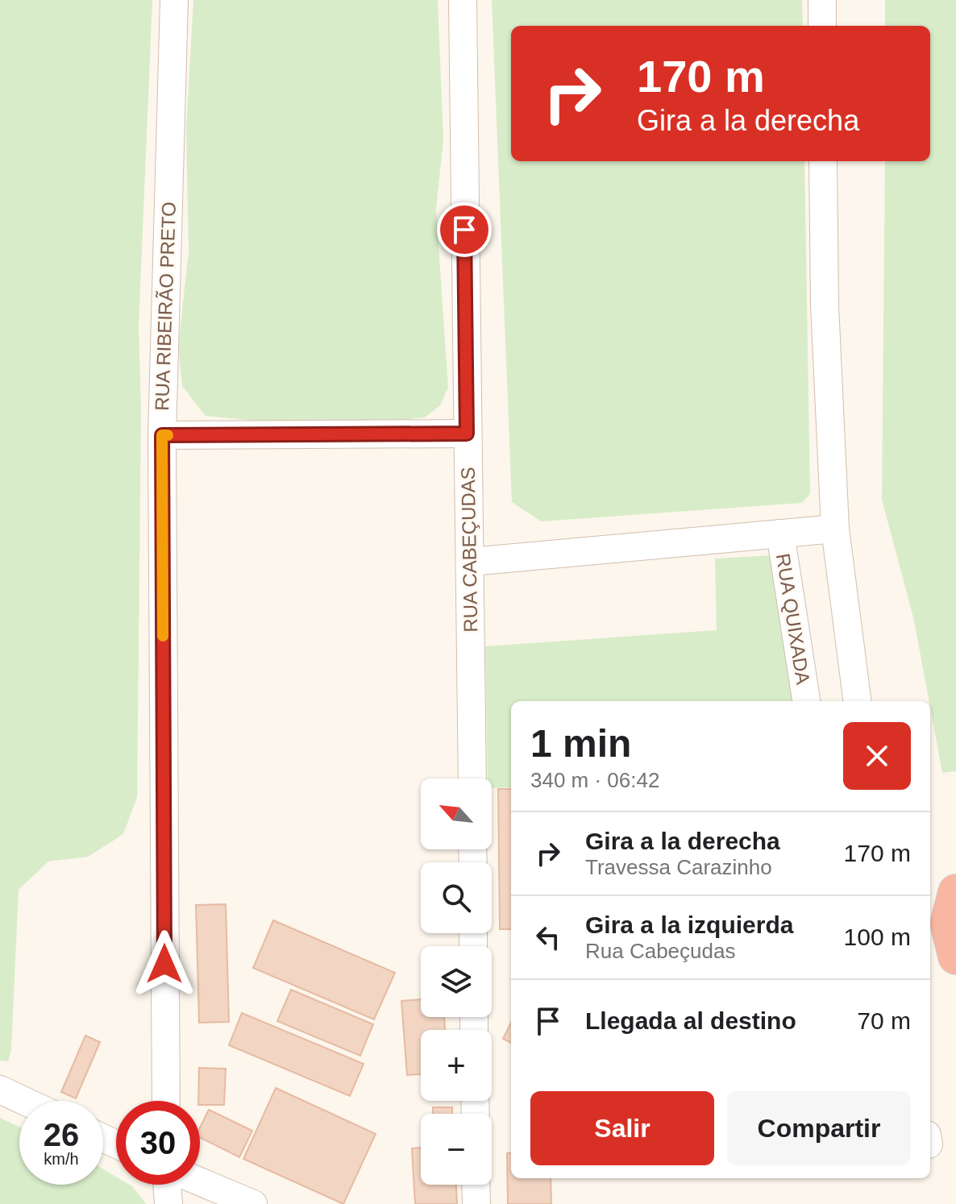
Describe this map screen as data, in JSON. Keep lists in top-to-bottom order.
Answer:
{
  "streets": {
    "street": ["RUA RIBEIRÃO PRETO", "RUA CABEÇUDAS", "RUA QUIXADA"]
  },
  "north": "top left",
  "page": {
    "turn": ["170 m", "Gira a la derecha"],
    "heading": ["1 min", "340 m · 06:42"],
    "map_buttons": ["+", "−"],
    "list": [
      {
        "name": "Gira a la derecha",
        "note": "Travessa Carazinho",
        "value": "170 m"
      },
      {
        "name": "Gira a la izquierda",
        "note": "Rua Cabeçudas",
        "value": "100 m"
      },
      {
        "name": "Llegada al destino",
        "value": "70 m"
      }
    ],
    "buttons": ["Salir", "Compartir"],
    "speed": "26 km/h",
    "limit": "30"
  }
}
